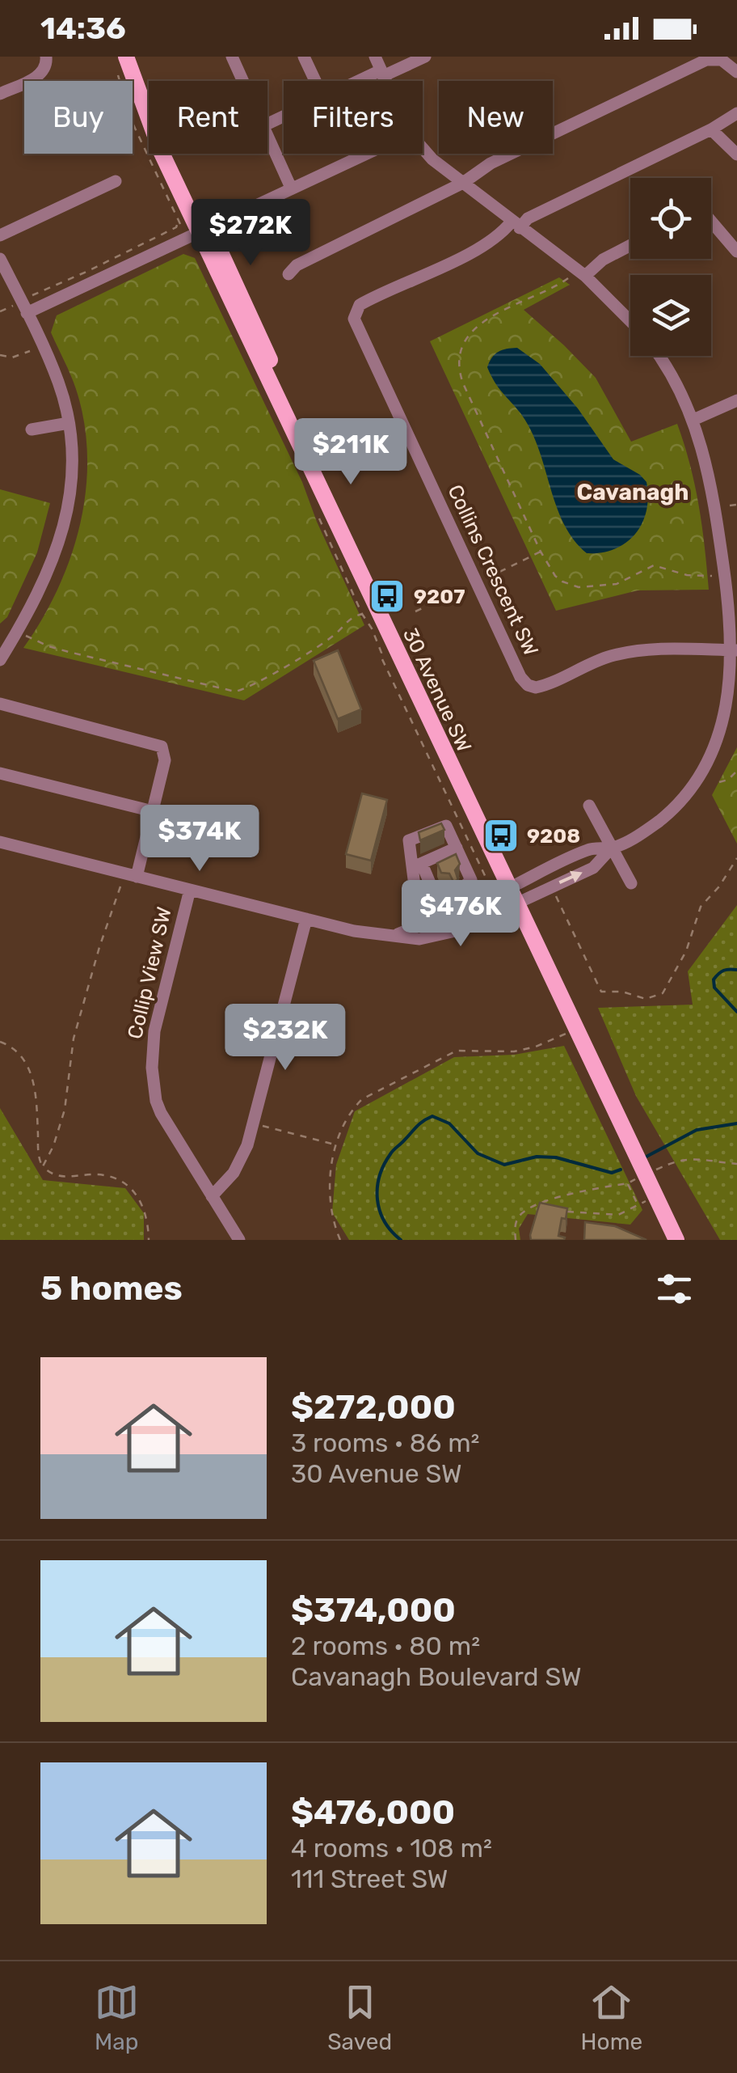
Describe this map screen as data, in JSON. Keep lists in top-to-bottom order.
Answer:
{
  "streets": {
    "main road": ["30 Avenue SW"],
    "street": ["Collins Crescent SW", "Collip View SW"]
  },
  "districts": ["Cavanagh"],
  "places": {
    "bus stop": ["9207", "9208"]
  },
  "page": {
    "status": "14:36",
    "chip": [
      "Buy",
      "Rent",
      "Filters",
      "New"
    ],
    "price": [
      "$272K",
      "$211K",
      "$374K",
      "$476K",
      "$232K"
    ],
    "heading": "5 homes",
    "list": [
      {
        "name": "$272,000",
        "note": "3 rooms · 86 m² · 30 Avenue SW"
      },
      {
        "name": "$374,000",
        "note": "2 rooms · 80 m² · Cavanagh Boulevard SW"
      },
      {
        "name": "$476,000",
        "note": "4 rooms · 108 m² · 111 Street SW"
      }
    ],
    "tabs": ["Map", "Saved", "Home"]
  }
}
